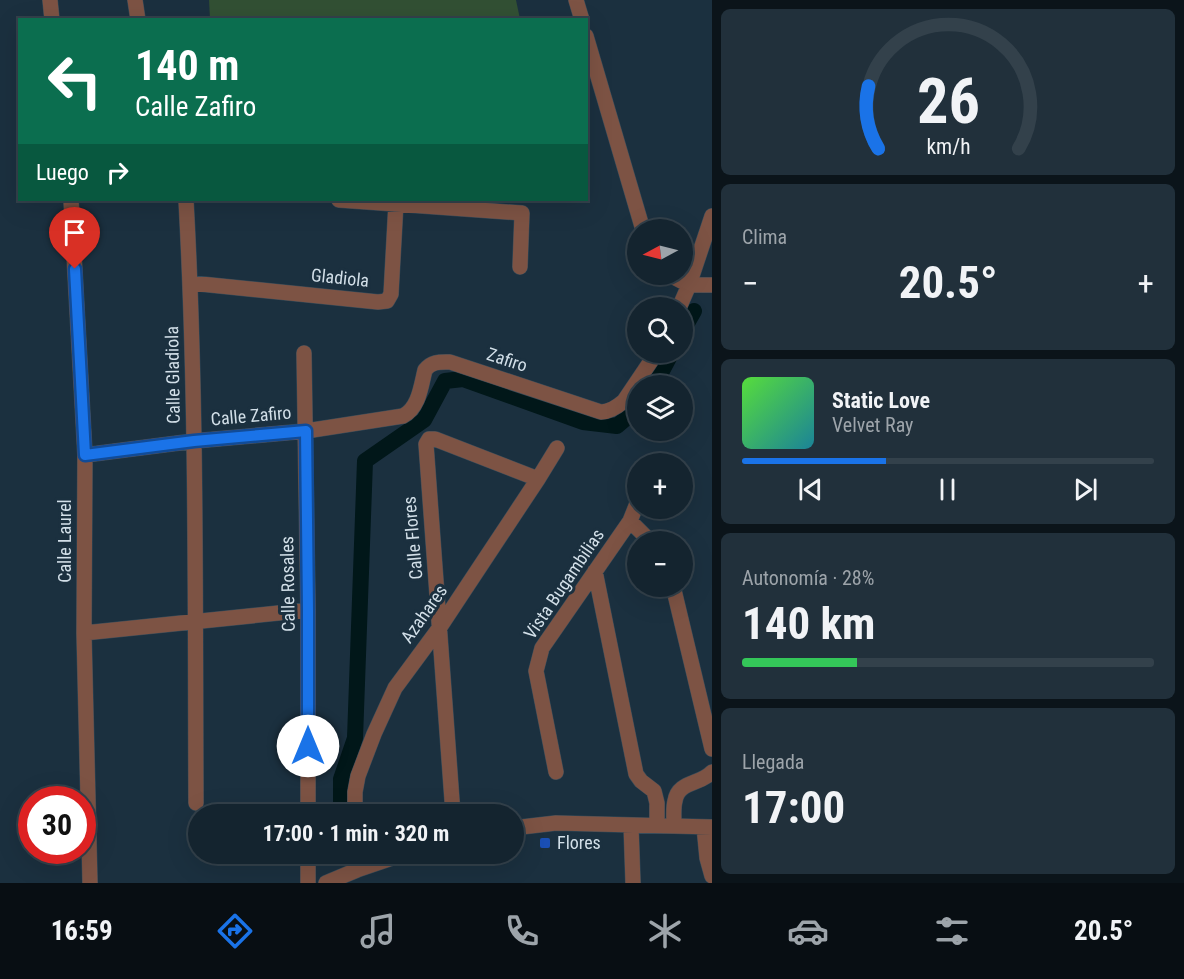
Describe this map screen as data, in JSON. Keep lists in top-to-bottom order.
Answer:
{
  "streets": {
    "street": [
      "Gladiola",
      "Zafiro",
      "Calle Gladiola",
      "Calle Zafiro",
      "Calle Flores",
      "Calle Laurel",
      "Calle Rosales",
      "Vista Bugambilias",
      "Azahares"
    ]
  },
  "crossings": [
    ["Gladiola", "Calle Gladiola"],
    ["Zafiro", "Calle Zafiro"],
    ["Calle Gladiola", "Calle Zafiro"],
    ["Calle Zafiro", "Calle Laurel"],
    ["Calle Zafiro", "Calle Rosales"],
    ["Calle Flores", "Azahares"]
  ],
  "places": {
    "transit": ["Flores"]
  },
  "north": "left",
  "page": {
    "turn": ["140 m", "Calle Zafiro"],
    "then": "Luego",
    "tile": [
      "Clima",
      ["Autonomía · 28%", "140 km"],
      ["Llegada", "17:00"]
    ],
    "map_buttons": ["+", "−"],
    "heat": ["−", "20.5°", "+"],
    "song": ["Static Love", "Velvet Ray"],
    "limit": "30",
    "trip": "17:00 · 1 min · 320 m",
    "tabs": ["16:59", "20.5°"],
    "gauge": ["26", "km/h"]
  }
}
